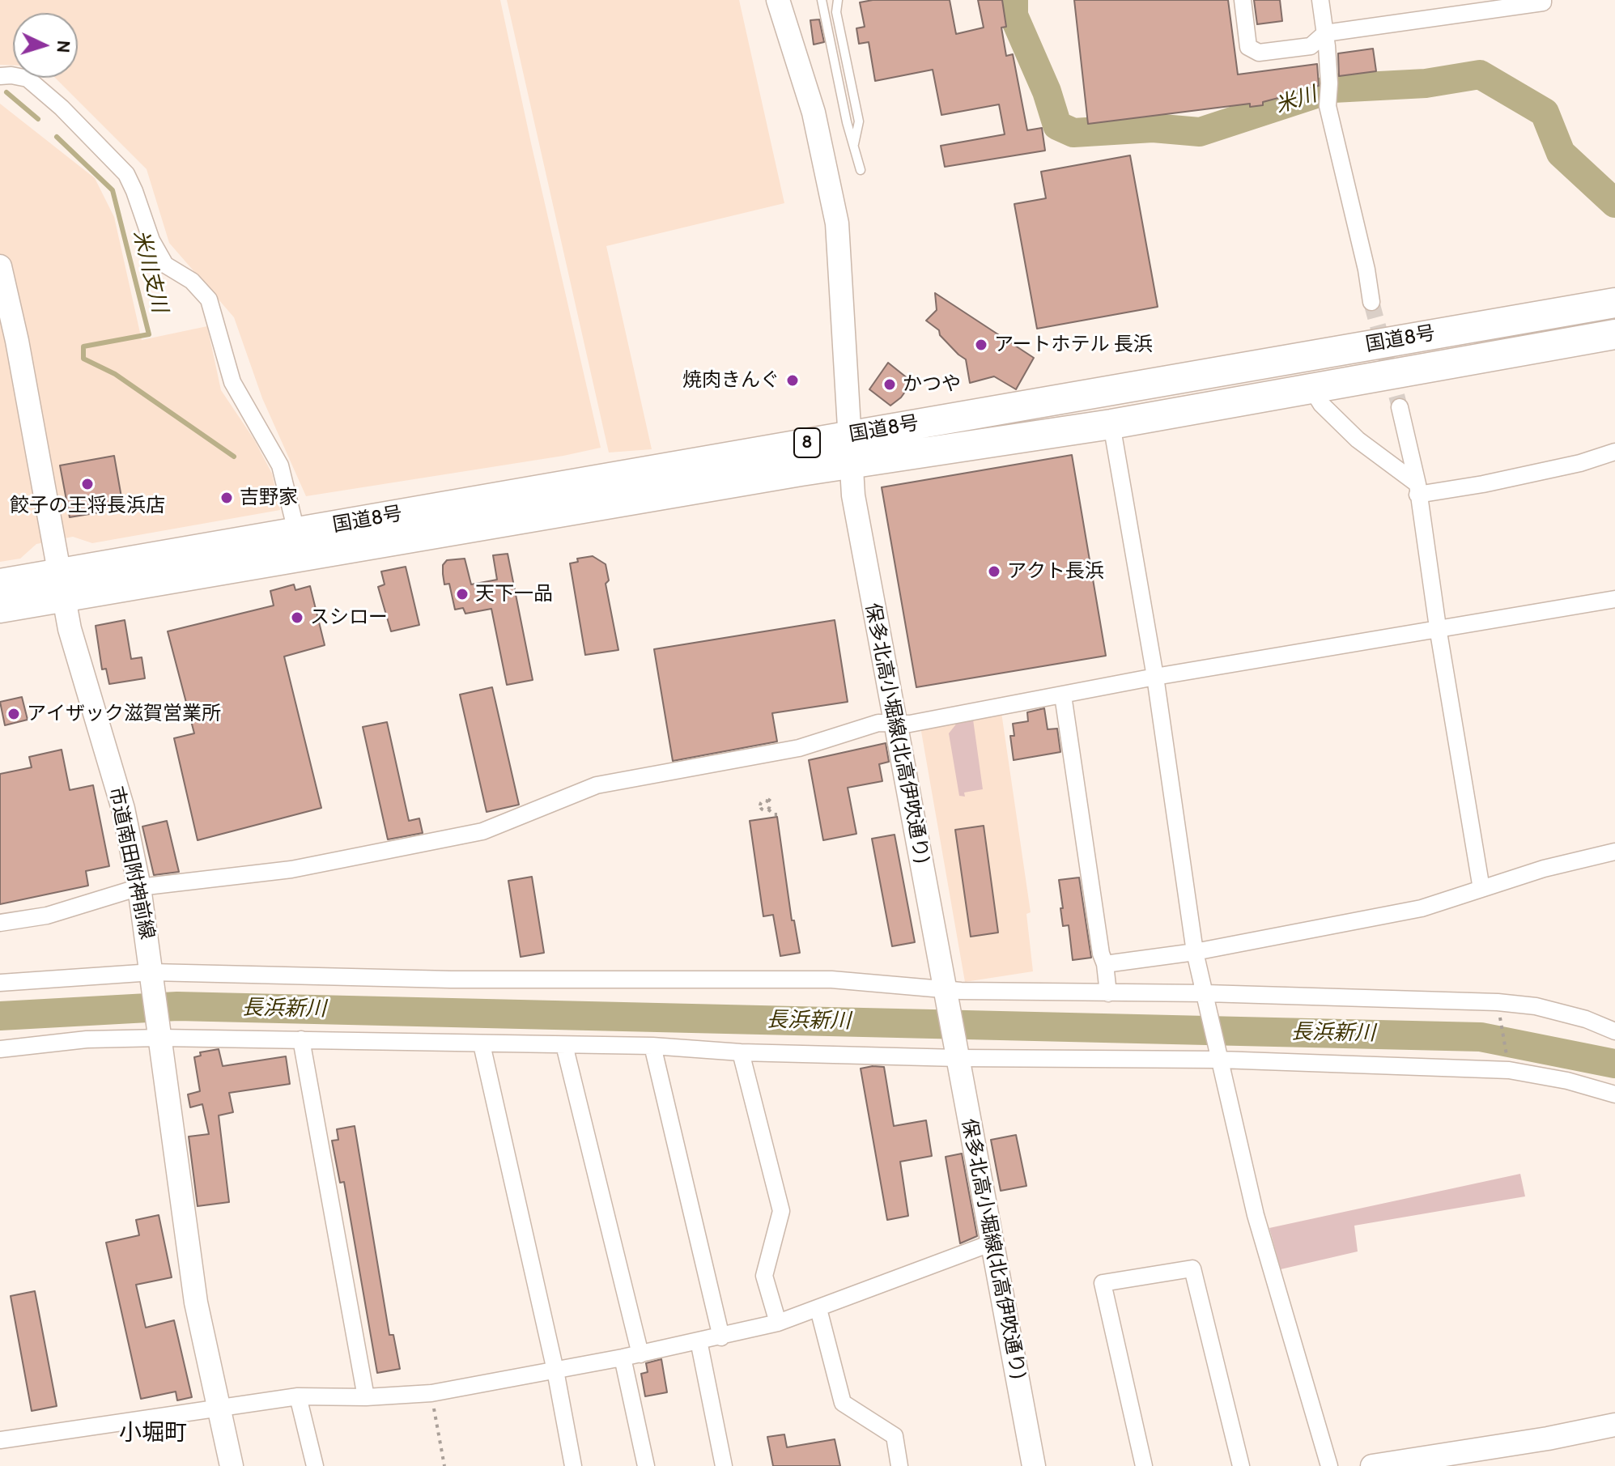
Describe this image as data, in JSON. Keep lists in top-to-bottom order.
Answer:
{
  "streets": {
    "highway": ["国道8号", "8"],
    "street": ["保多北高小堀線(北高伊吹通り)", "市道南田附神前線"]
  },
  "crossings": [
    ["国道8号", "保多北高小堀線(北高伊吹通り)"],
    ["国道8号", "市道南田附神前線"]
  ],
  "districts": ["小堀町"],
  "water": ["米川", "米川支川", "長浜新川"],
  "places": [
    "アートホテル 長浜",
    "焼肉きんぐ",
    "かつや",
    "餃子の王将長浜店",
    "吉野家",
    "アクト長浜",
    "天下一品",
    "スシロー",
    "アイザック滋賀営業所"
  ],
  "north": "right"
}
